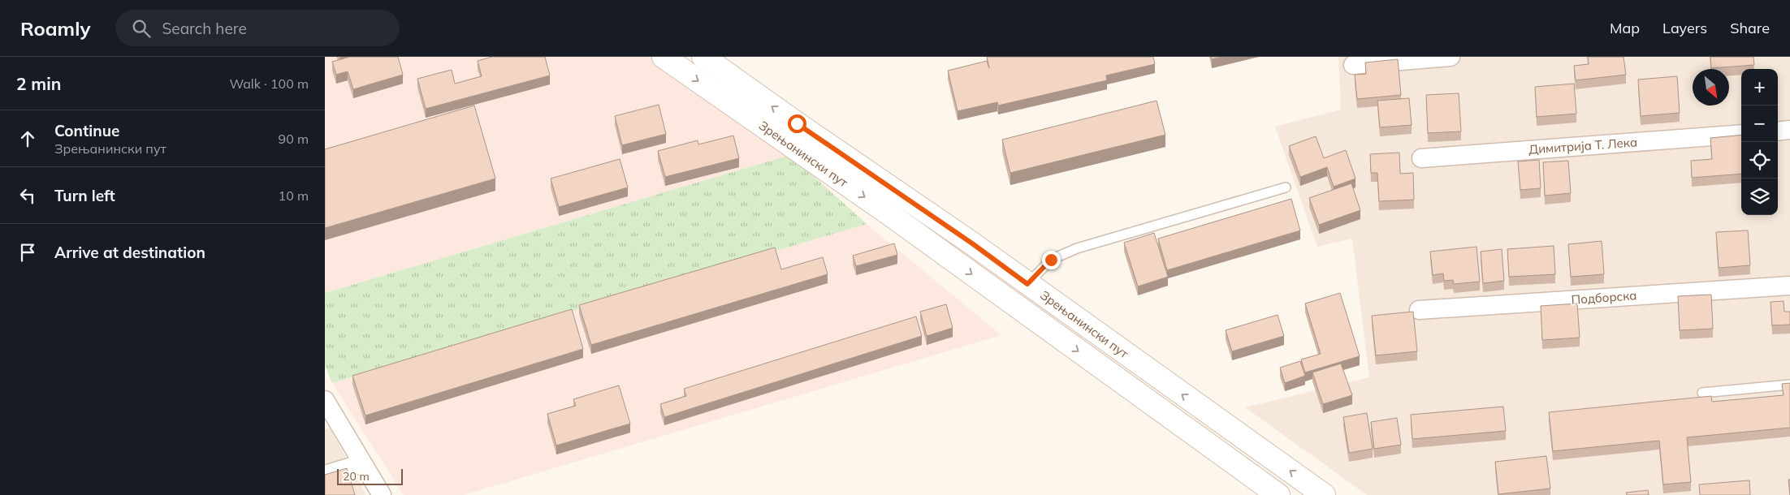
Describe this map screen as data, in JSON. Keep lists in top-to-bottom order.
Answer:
{
  "streets": {
    "main road": ["Зрењанински пут"],
    "street": ["Димитрија Т. Лека", "Подборска"]
  },
  "scale_bar": "20 m",
  "north": "bottom right",
  "page": {
    "header": "Roamly",
    "search": "Search here",
    "nav": ["Map", "Layers", "Share"],
    "heading": ["2 min", "Walk · 100 m"],
    "map_buttons": ["+", "−"],
    "list": [
      ["Continue", "Зрењанински пут", "90 m"],
      ["Turn left", "10 m"],
      "Arrive at destination"
    ],
    "scale": "20 m"
  }
}
